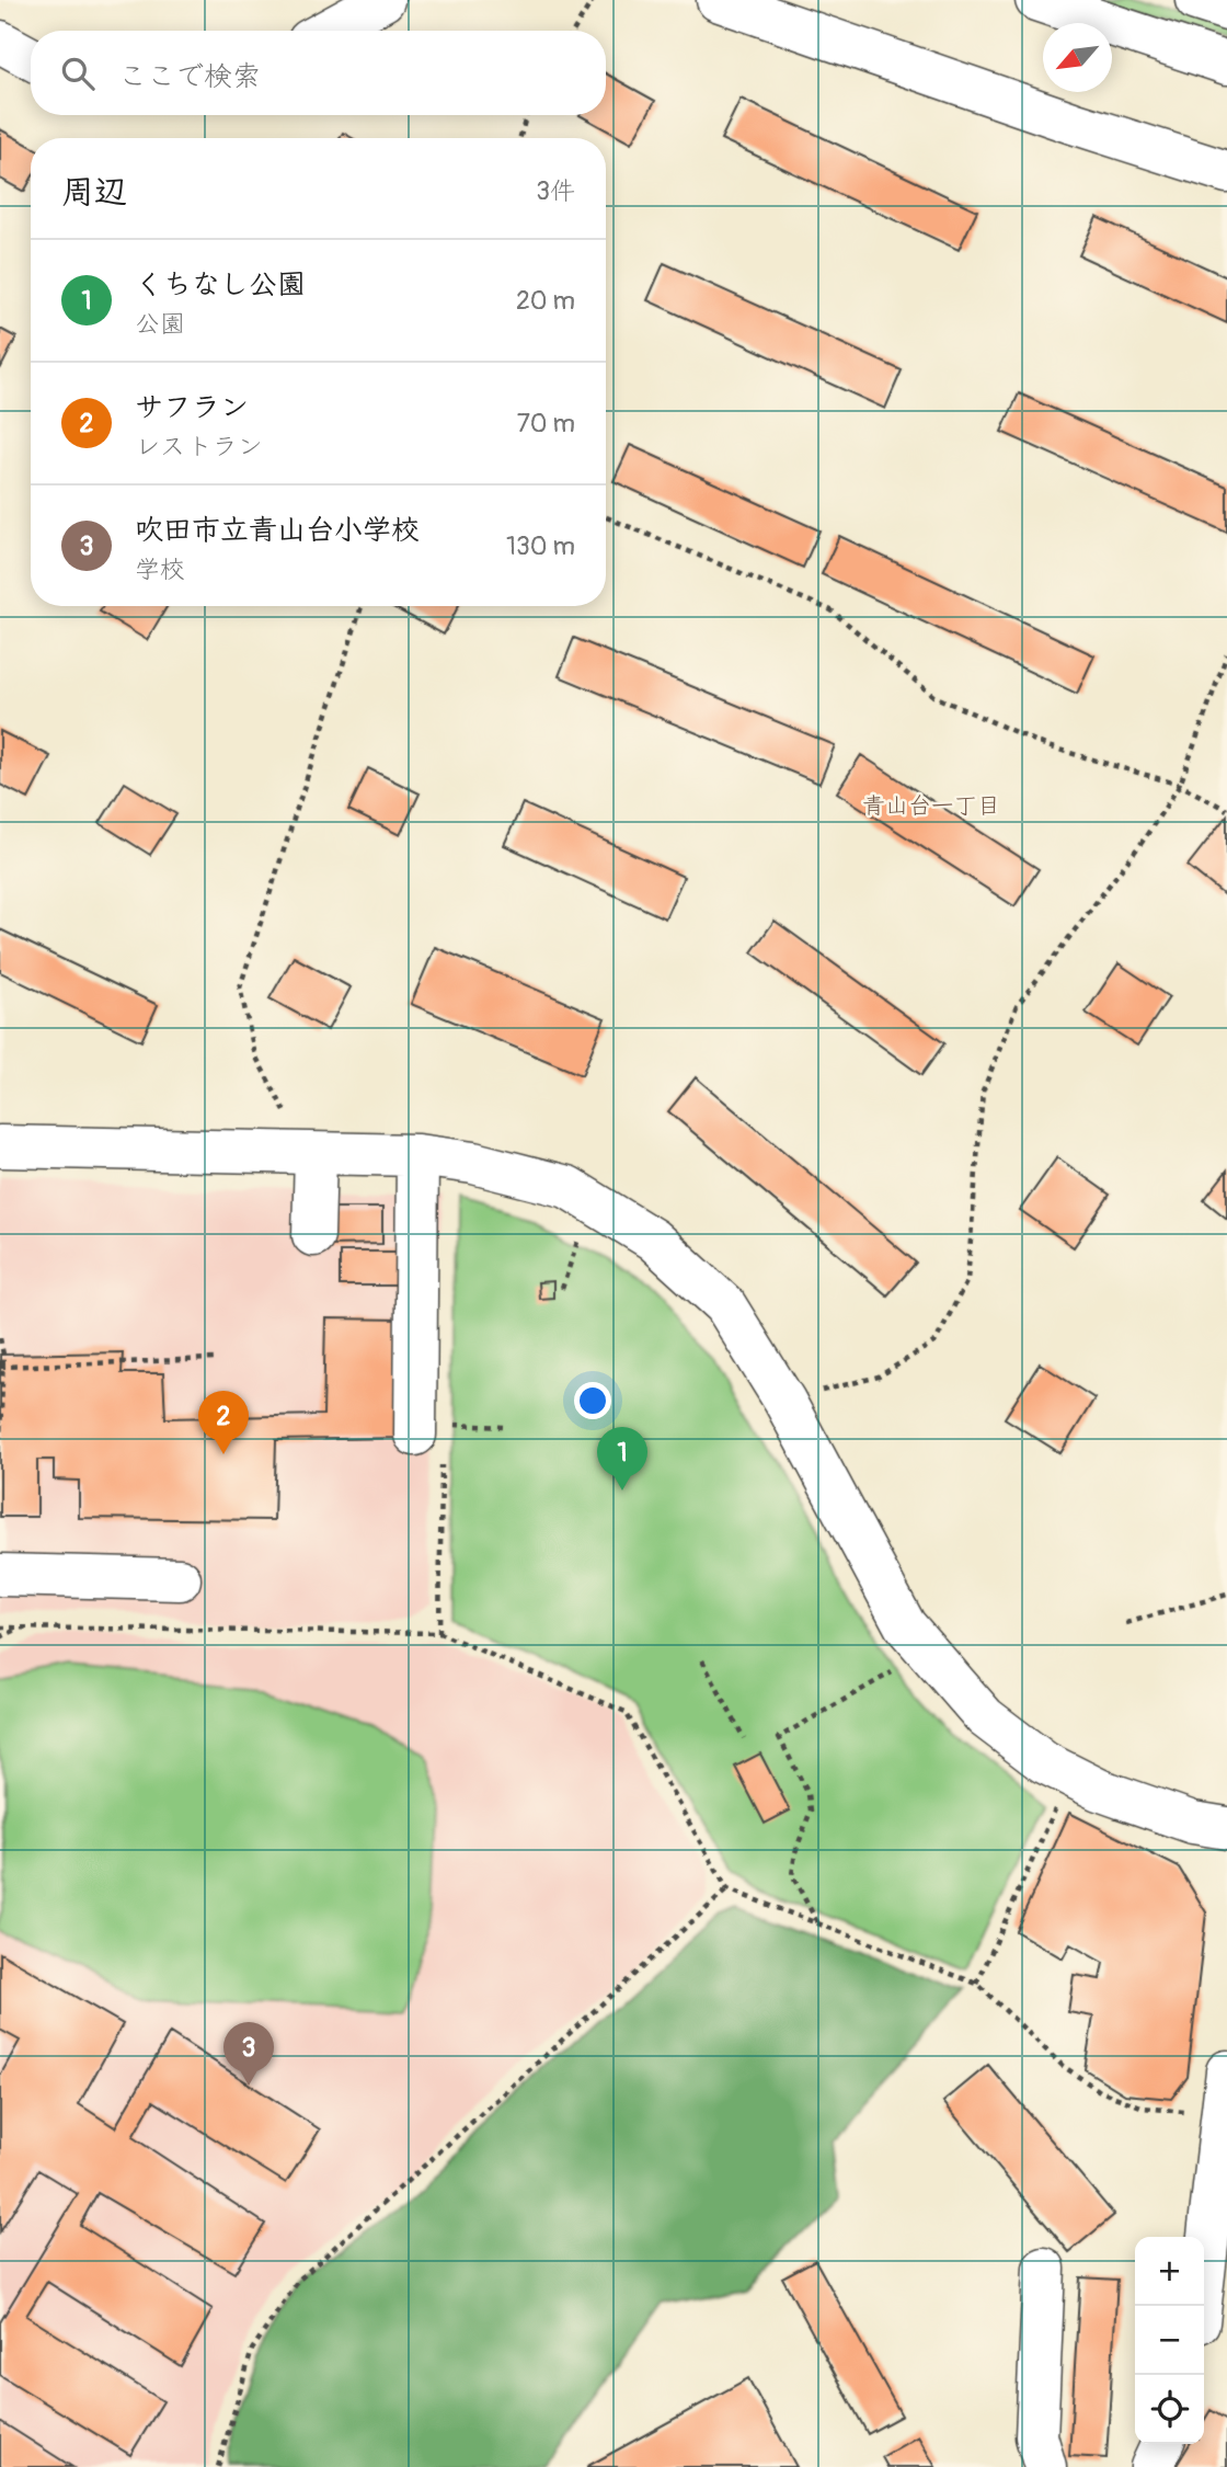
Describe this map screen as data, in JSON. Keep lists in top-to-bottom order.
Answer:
{
  "districts": ["青山台一丁目"],
  "north": "bottom left",
  "page": {
    "search": "ここで検索",
    "heading": ["周辺", "3件"],
    "list": [
      {
        "mark": "1",
        "name": "くちなし公園",
        "note": "公園",
        "value": "20 m"
      },
      {
        "mark": "2",
        "name": "サフラン",
        "note": "レストラン",
        "value": "70 m"
      },
      {
        "mark": "3",
        "name": "吹田市立青山台小学校",
        "note": "学校",
        "value": "130 m"
      }
    ],
    "pins": ["2", "1", "3"],
    "map_buttons": ["+", "−"]
  }
}
